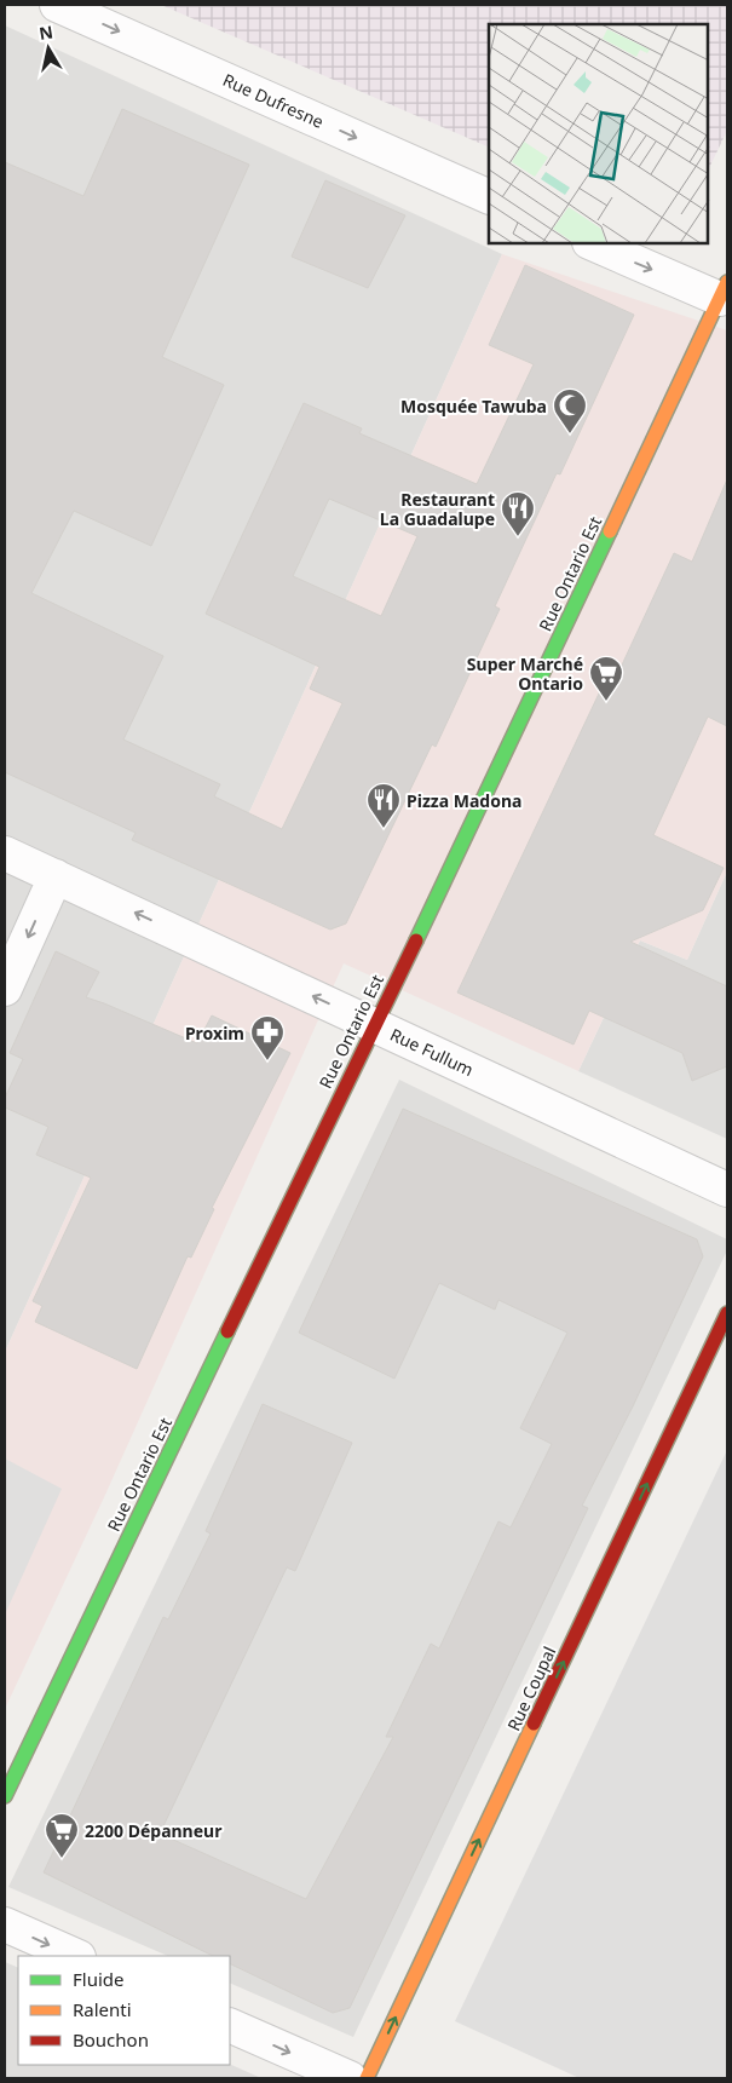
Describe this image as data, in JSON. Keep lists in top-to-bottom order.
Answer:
{
  "streets": {
    "main road": ["Rue Ontario Est", "Rue Coupal"],
    "street": ["Rue Dufresne", "Rue Fullum"]
  },
  "crossings": [
    ["Rue Ontario Est", "Rue Fullum"]
  ],
  "one_way": ["Rue Dufresne", "Rue Fullum", "Rue Coupal"],
  "places": {
    "mosque": ["Mosquée Tawuba"],
    "restaurant": ["Restaurant La Guadalupe", "Pizza Madona"],
    "supermarket": ["Super Marché Ontario", "2200 Dépanneur"],
    "pharmacy": ["Proxim"]
  },
  "legend": ["Fluide", "Ralenti", "Bouchon"],
  "north": "top"
}
